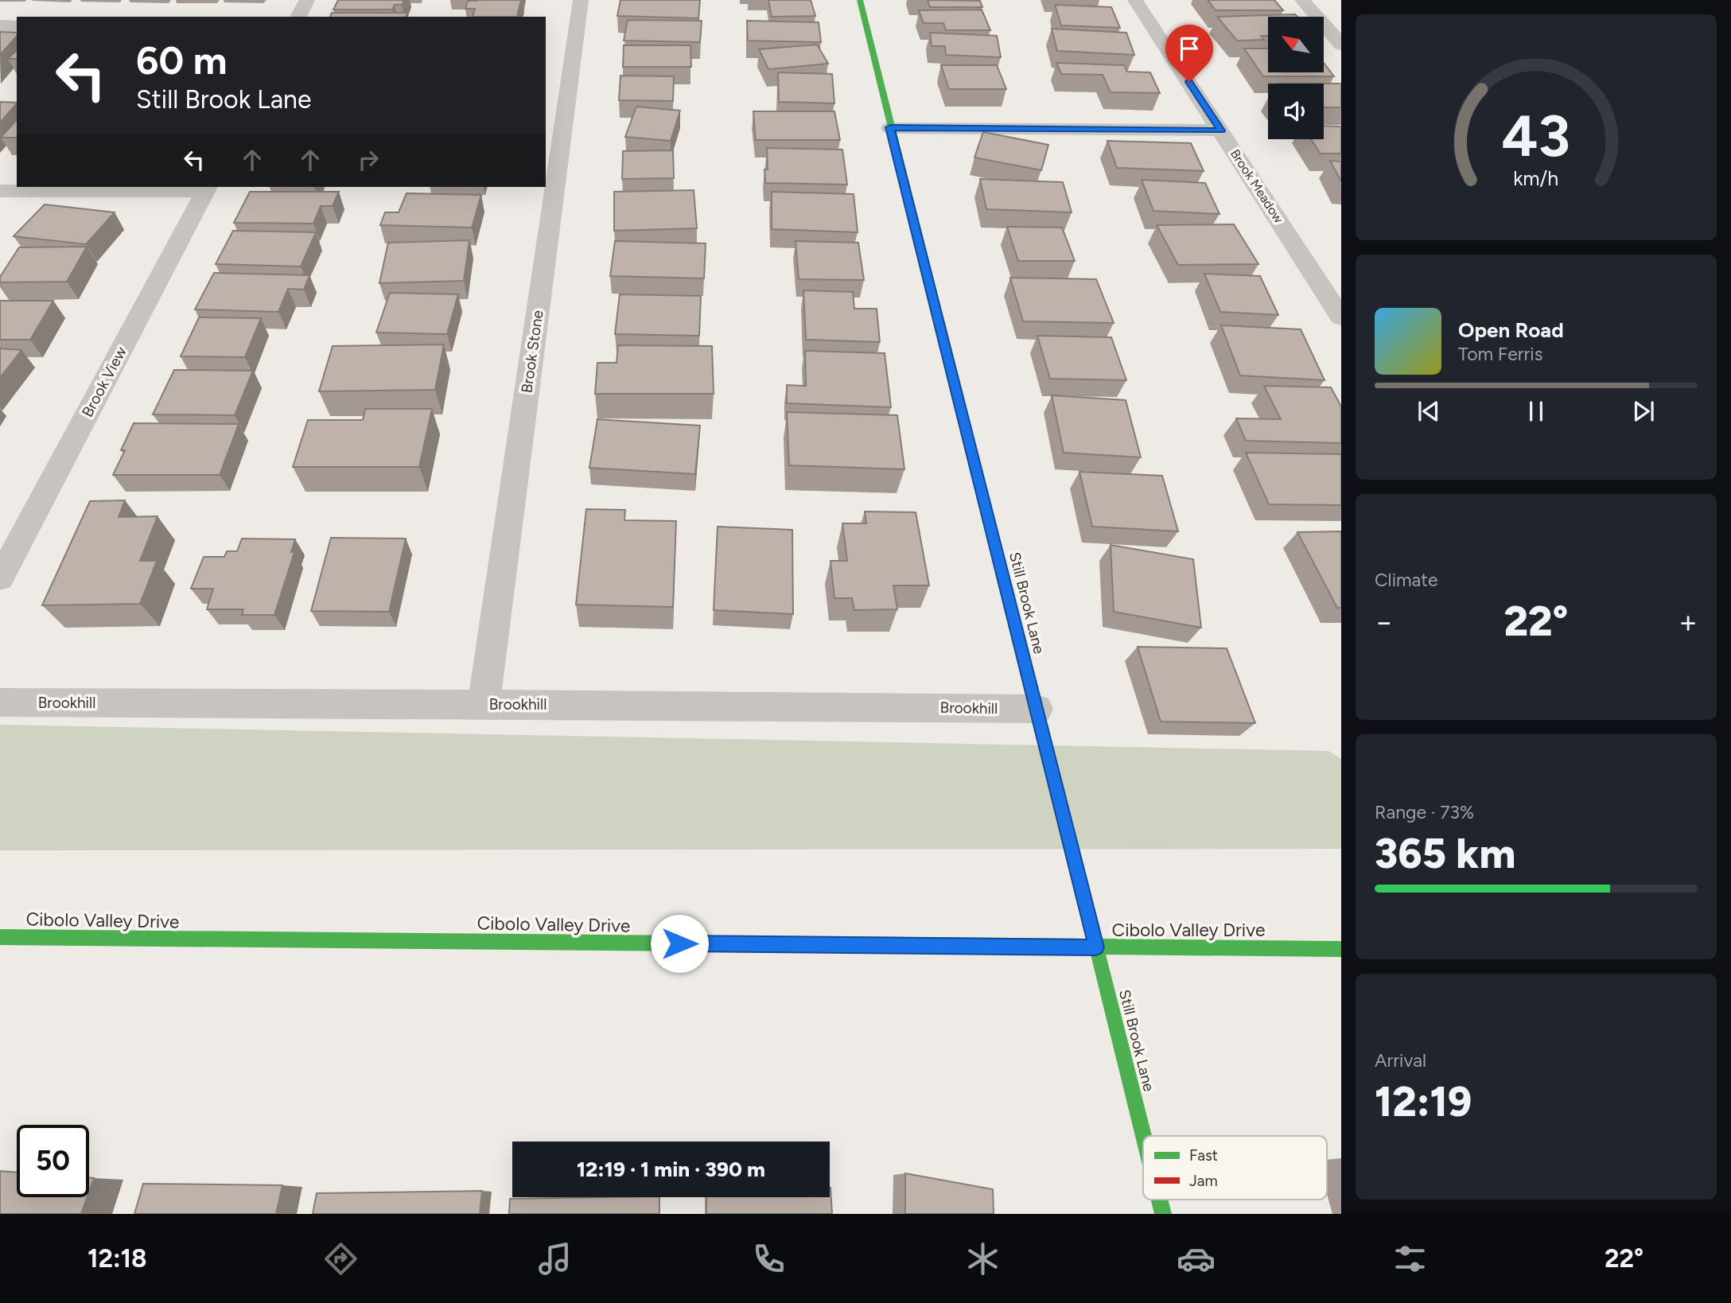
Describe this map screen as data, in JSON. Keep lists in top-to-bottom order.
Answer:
{
  "streets": {
    "street": [
      "Brook Meadow",
      "Brook Stone",
      "Brook View",
      "Still Brook Lane",
      "Brookhill",
      "Cibolo Valley Drive"
    ]
  },
  "crossings": [
    ["Brook Stone", "Brookhill"],
    ["Still Brook Lane", "Brookhill"],
    ["Still Brook Lane", "Cibolo Valley Drive"]
  ],
  "legend": ["Fast", "Jam"],
  "north": "top left",
  "page": {
    "turn": ["60 m", "Still Brook Lane"],
    "song": ["Open Road", "Tom Ferris"],
    "tile": [
      "Climate",
      ["Range · 73%", "365 km"],
      ["Arrival", "12:19"]
    ],
    "heat": ["−", "22°", "+"],
    "limit": "50",
    "trip": "12:19 · 1 min · 390 m",
    "tabs": ["12:18", "22°"],
    "gauge": ["43", "km/h"]
  }
}
